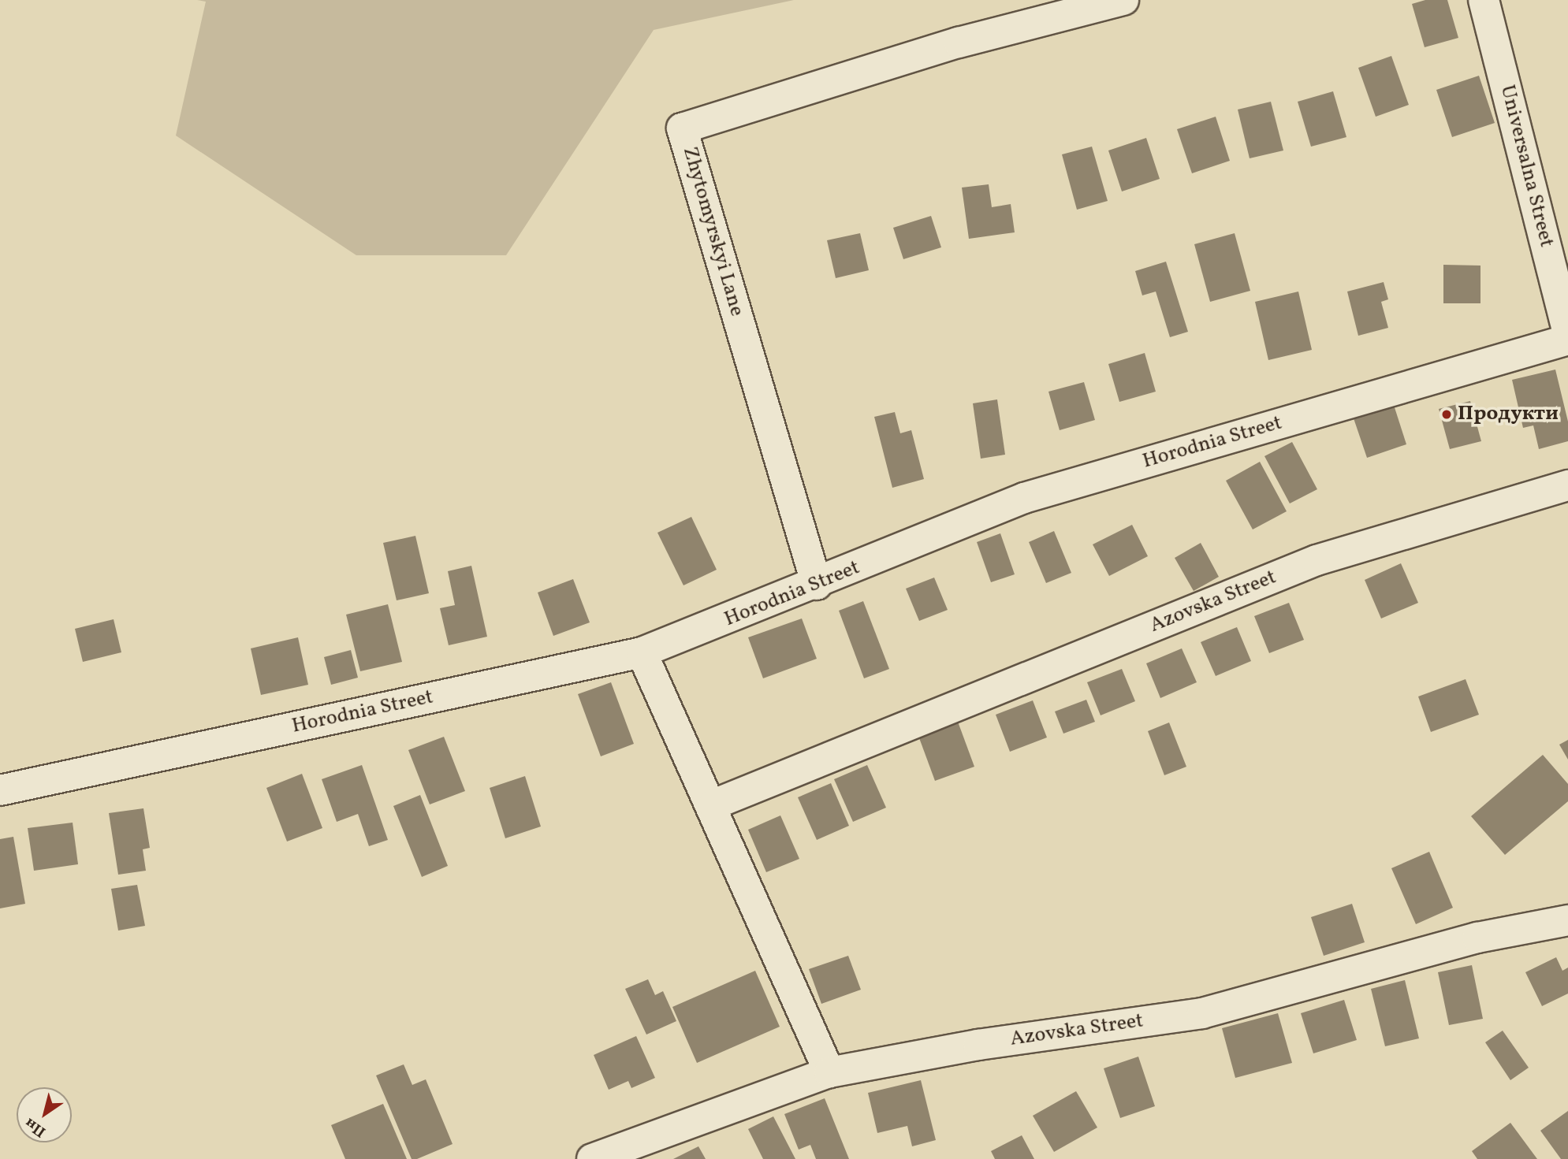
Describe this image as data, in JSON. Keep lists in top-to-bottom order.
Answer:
{
  "streets": {
    "street": [
      "Universalna Street",
      "Zhytomyrskyi Lane",
      "Horodnia Street",
      "Azovska Street"
    ]
  },
  "crossings": [
    ["Zhytomyrskyi Lane", "Horodnia Street"]
  ],
  "places": ["Продукти"],
  "north": "bottom left"
}
